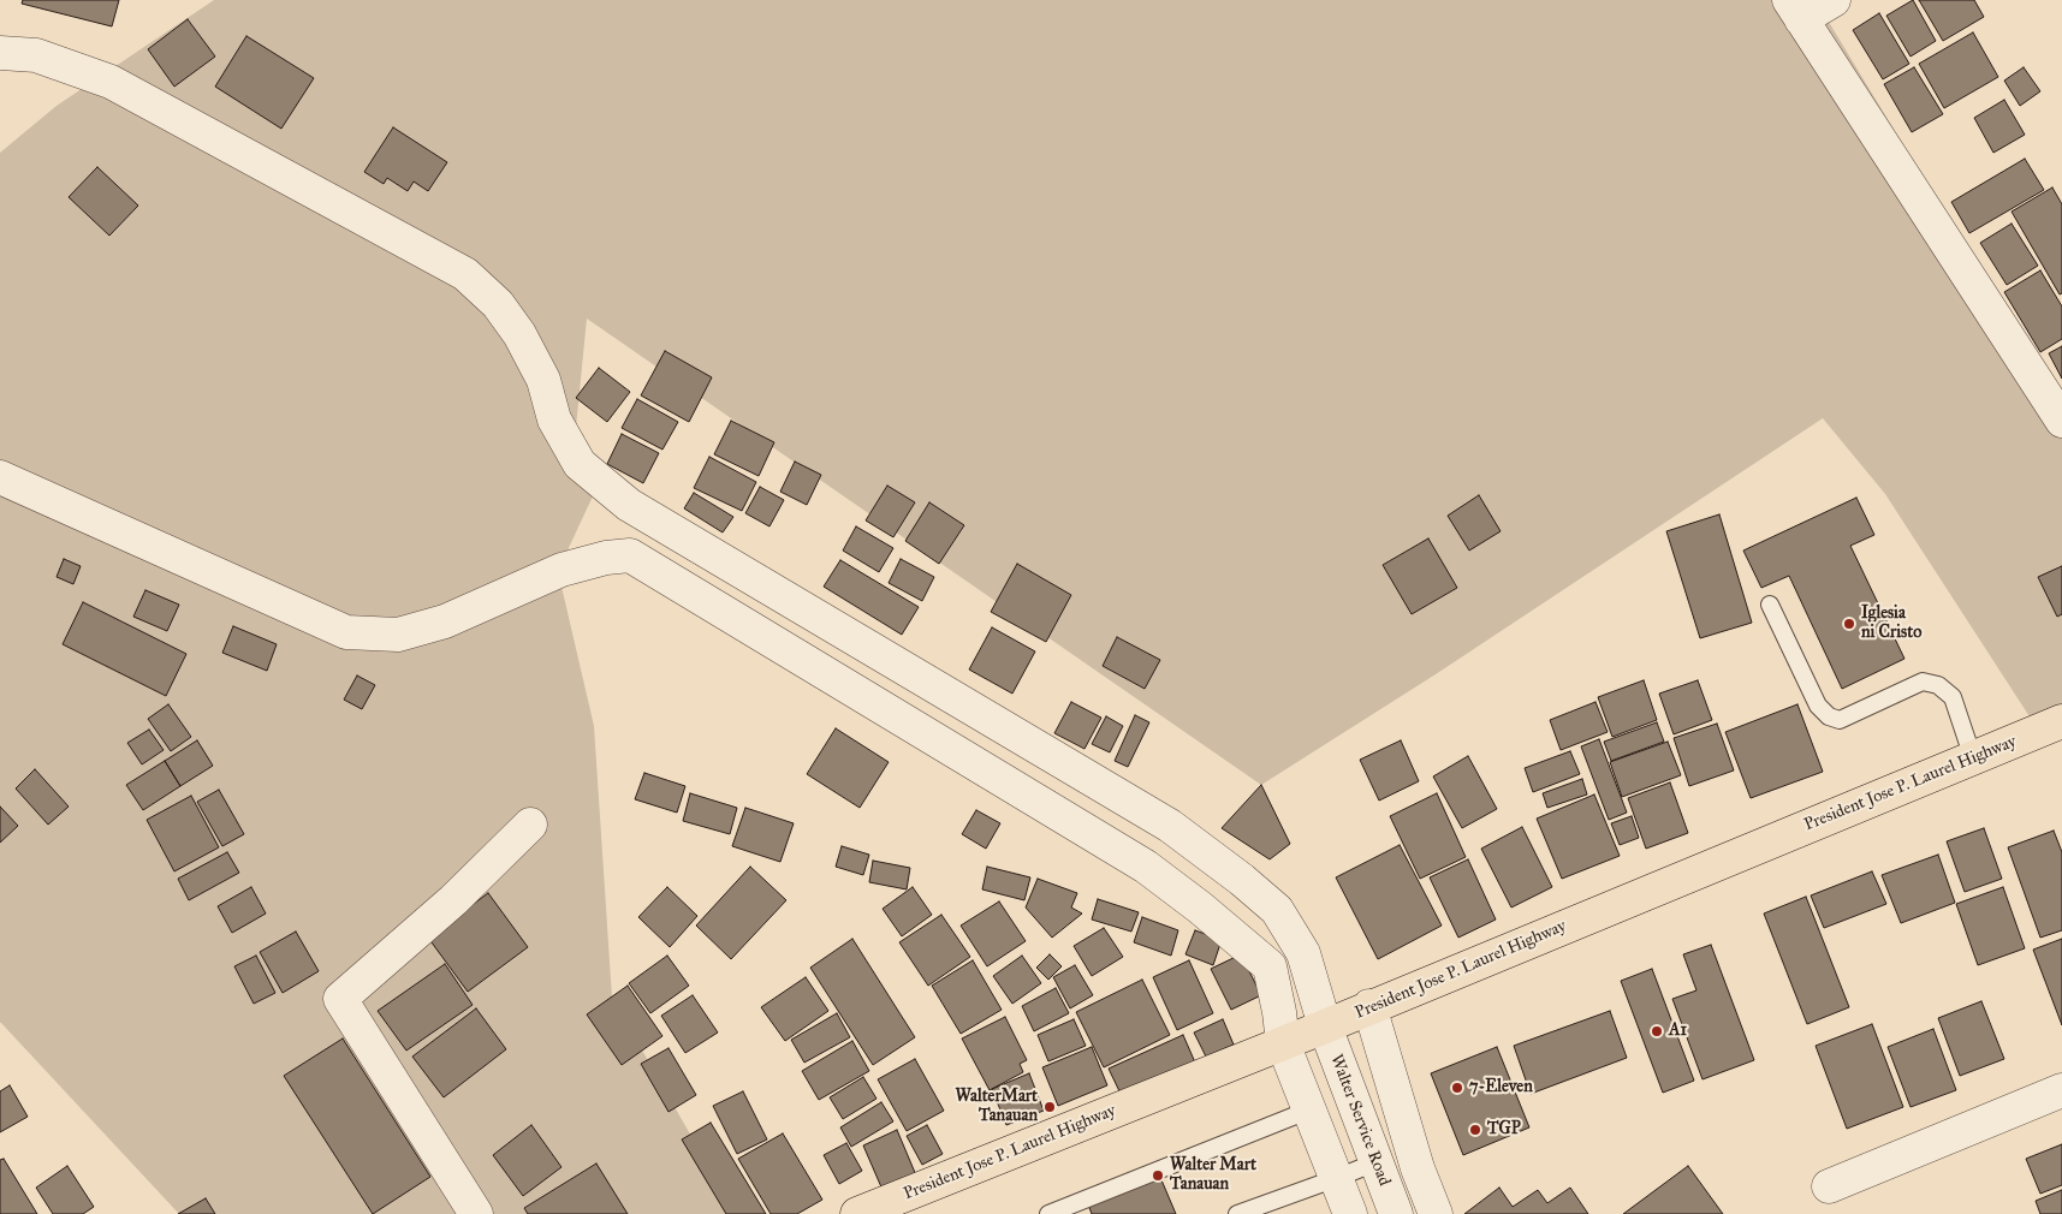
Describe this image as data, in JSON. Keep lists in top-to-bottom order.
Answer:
{
  "streets": {
    "highway": ["President Jose P. Laurel Highway"],
    "street": ["Walter Service Road"]
  },
  "crossings": [
    ["President Jose P. Laurel Highway", "Walter Service Road"]
  ],
  "places": [
    "Iglesia ni Cristo",
    "A1",
    "7-Eleven",
    "WalterMart Tanauan",
    "TGP",
    "Walter Mart Tanauan"
  ]
}
